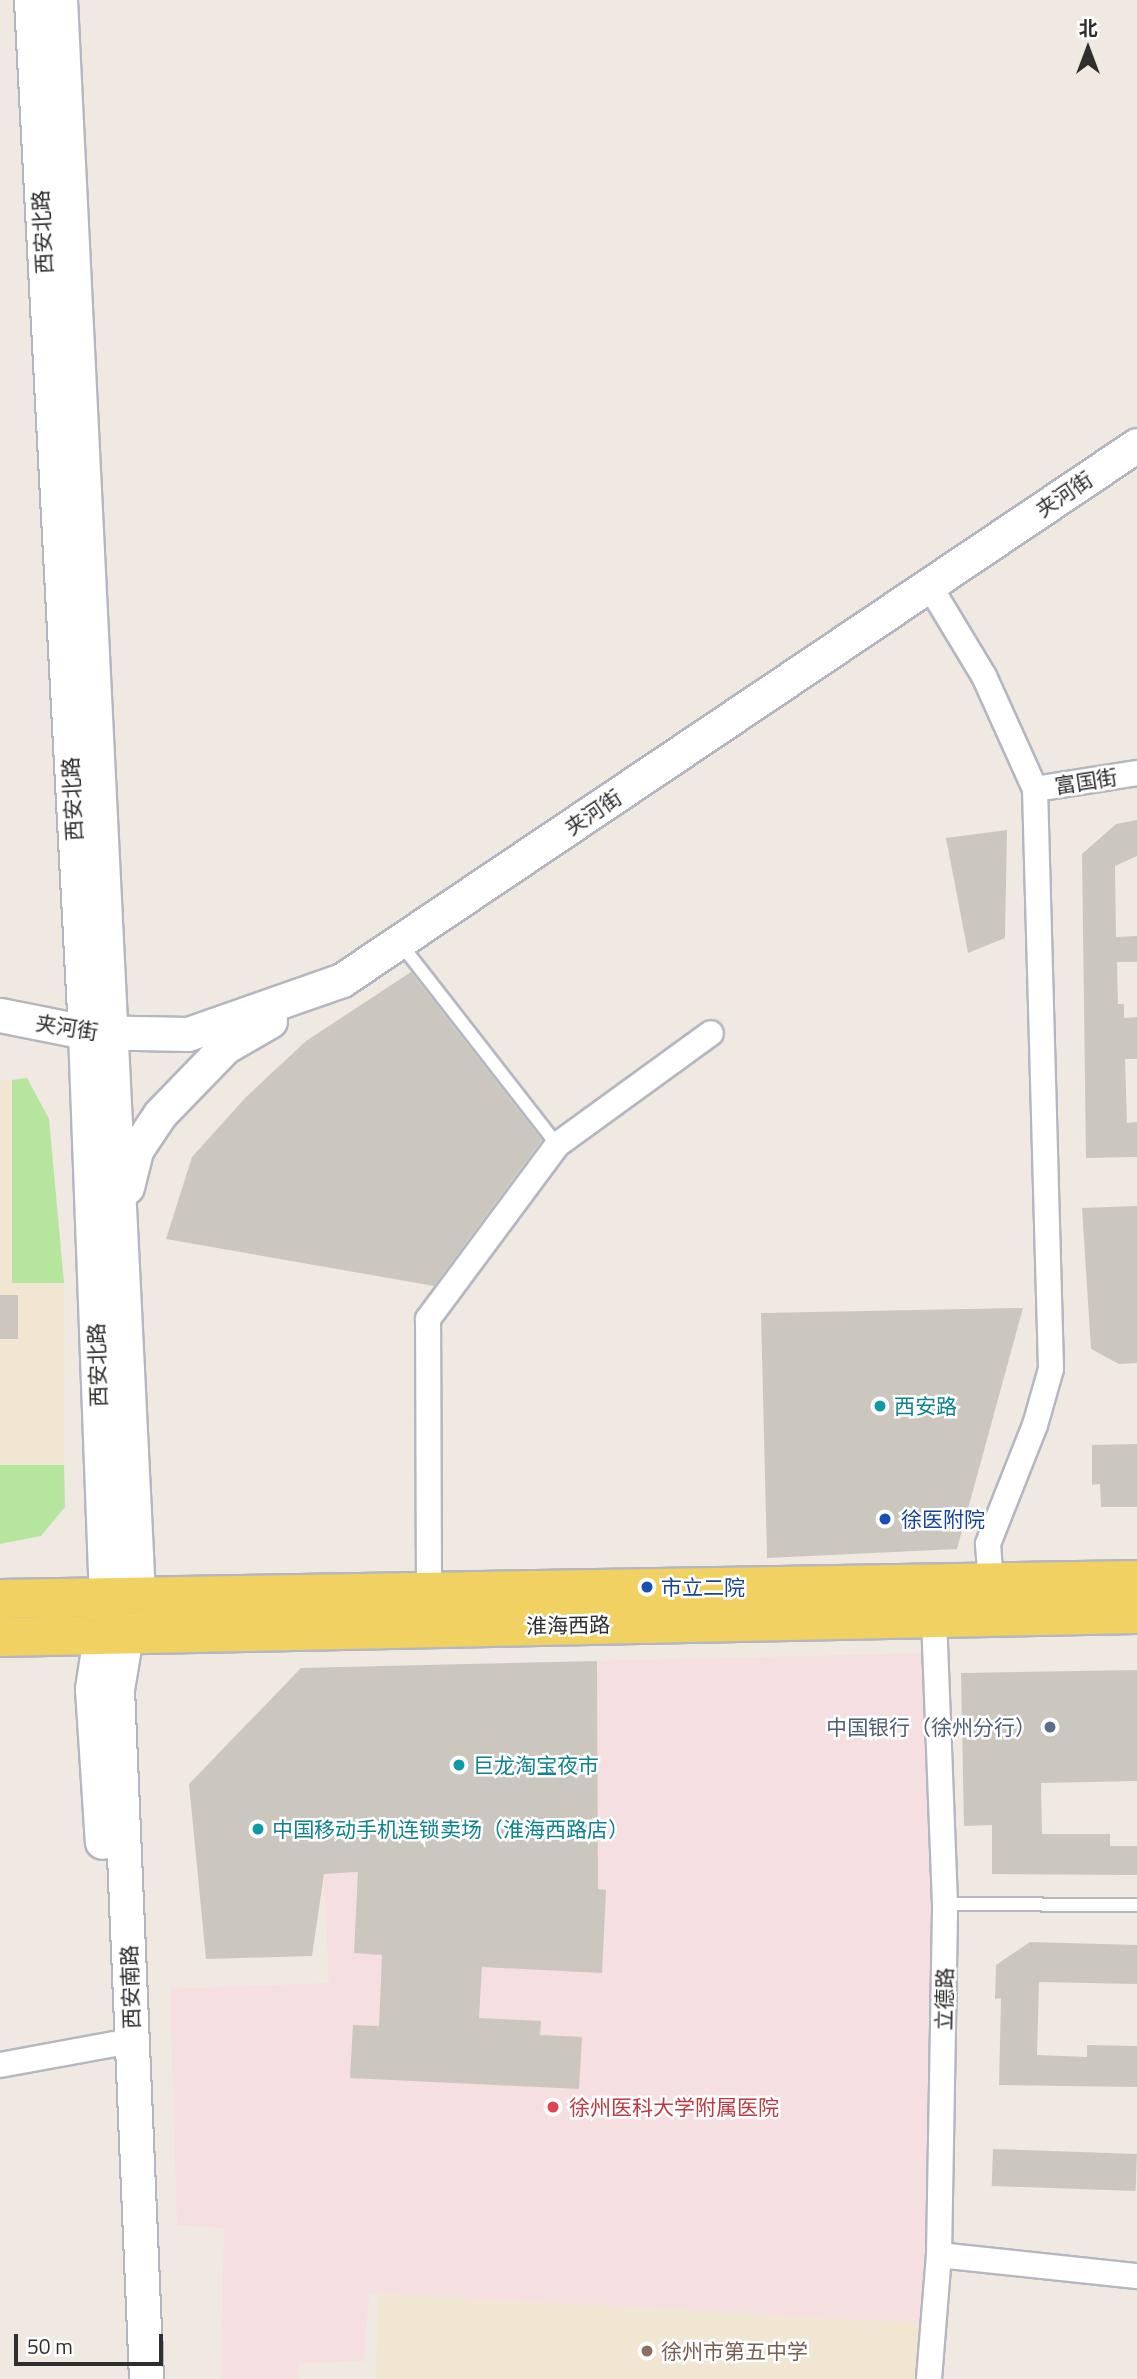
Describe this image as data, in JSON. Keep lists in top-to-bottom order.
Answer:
{
  "streets": {
    "main road": [
      "西安北路",
      "夹河街",
      "淮海西路",
      "西安南路"
    ],
    "street": ["富国街", "立德路"]
  },
  "crossings": [
    ["西安北路", "夹河街"],
    ["西安北路", "淮海西路"],
    ["西安北路", "西安南路"],
    ["淮海西路", "西安南路"],
    ["淮海西路", "立德路"]
  ],
  "places": [
    "西安路",
    "徐医附院",
    "市立二院",
    "中国银行（徐州分行）",
    "巨龙淘宝夜市",
    "中国移动手机连锁卖场（淮海西路店）",
    "徐州医科大学附属医院",
    "徐州市第五中学"
  ],
  "scale_bar": "50 m",
  "north": "top"
}
